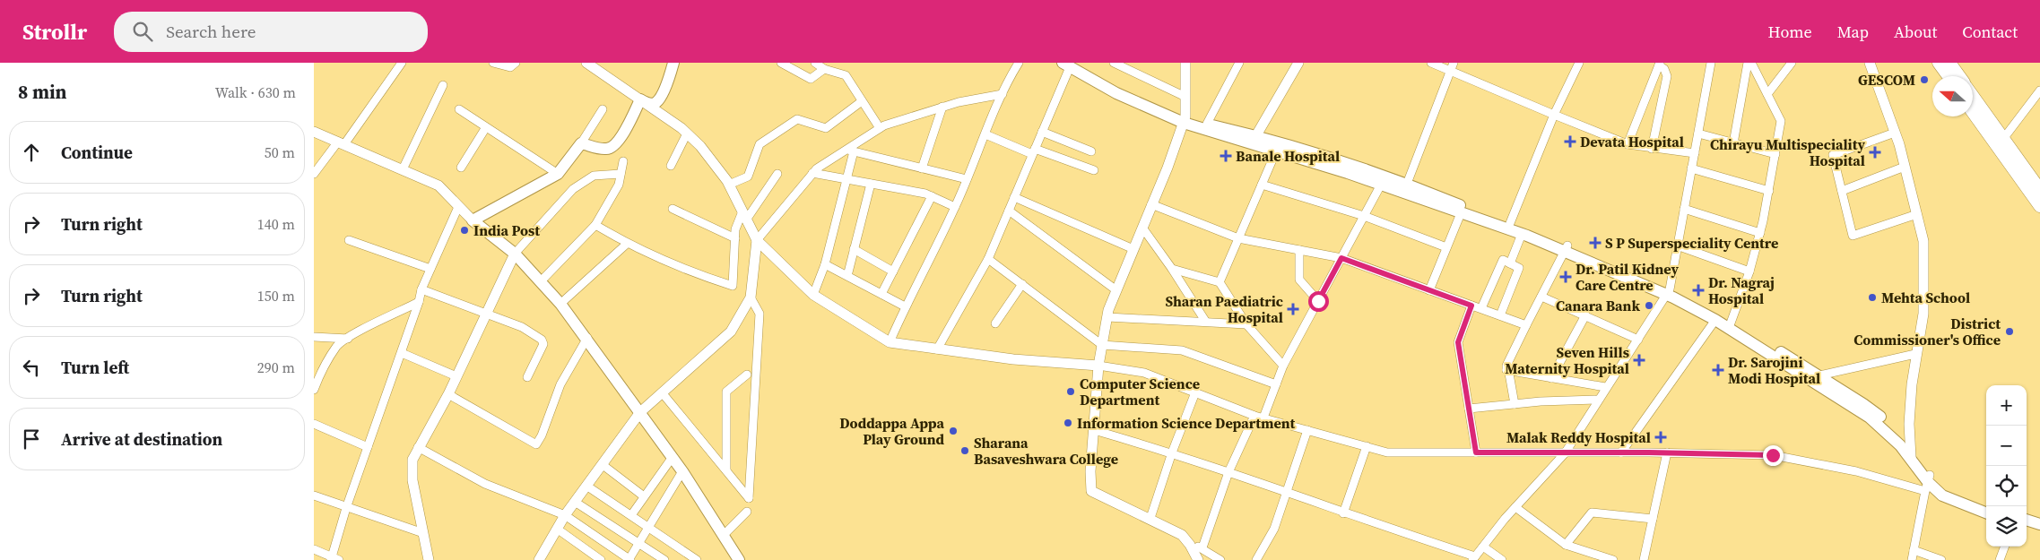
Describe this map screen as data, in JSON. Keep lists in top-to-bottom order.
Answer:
{
  "places": {
    "other": [
      "GESCOM",
      "India Post",
      "Mehta School",
      "Canara Bank",
      "District Commissioner's Office",
      "Computer Science Department",
      "Information Science Department",
      "Doddappa Appa Play Ground",
      "Sharana Basaveshwara College"
    ],
    "health": [
      "Devata Hospital",
      "Chirayu Multispeciality Hospital",
      "Banale Hospital",
      "S P Superspeciality Centre",
      "Dr. Patil Kidney Care Centre",
      "Dr. Nagraj Hospital",
      "Sharan Paediatric Hospital",
      "Seven Hills Maternity Hospital",
      "Dr. Sarojini Modi Hospital",
      "Malak Reddy Hospital"
    ]
  },
  "north": "left",
  "page": {
    "header": "Strollr",
    "search": "Search here",
    "nav": [
      "Home",
      "Map",
      "About",
      "Contact"
    ],
    "heading": ["8 min", "Walk · 630 m"],
    "list": [
      ["Continue", "50 m"],
      ["Turn right", "140 m"],
      ["Turn right", "150 m"],
      ["Turn left", "290 m"],
      "Arrive at destination"
    ],
    "map_buttons": ["+", "−"]
  }
}
